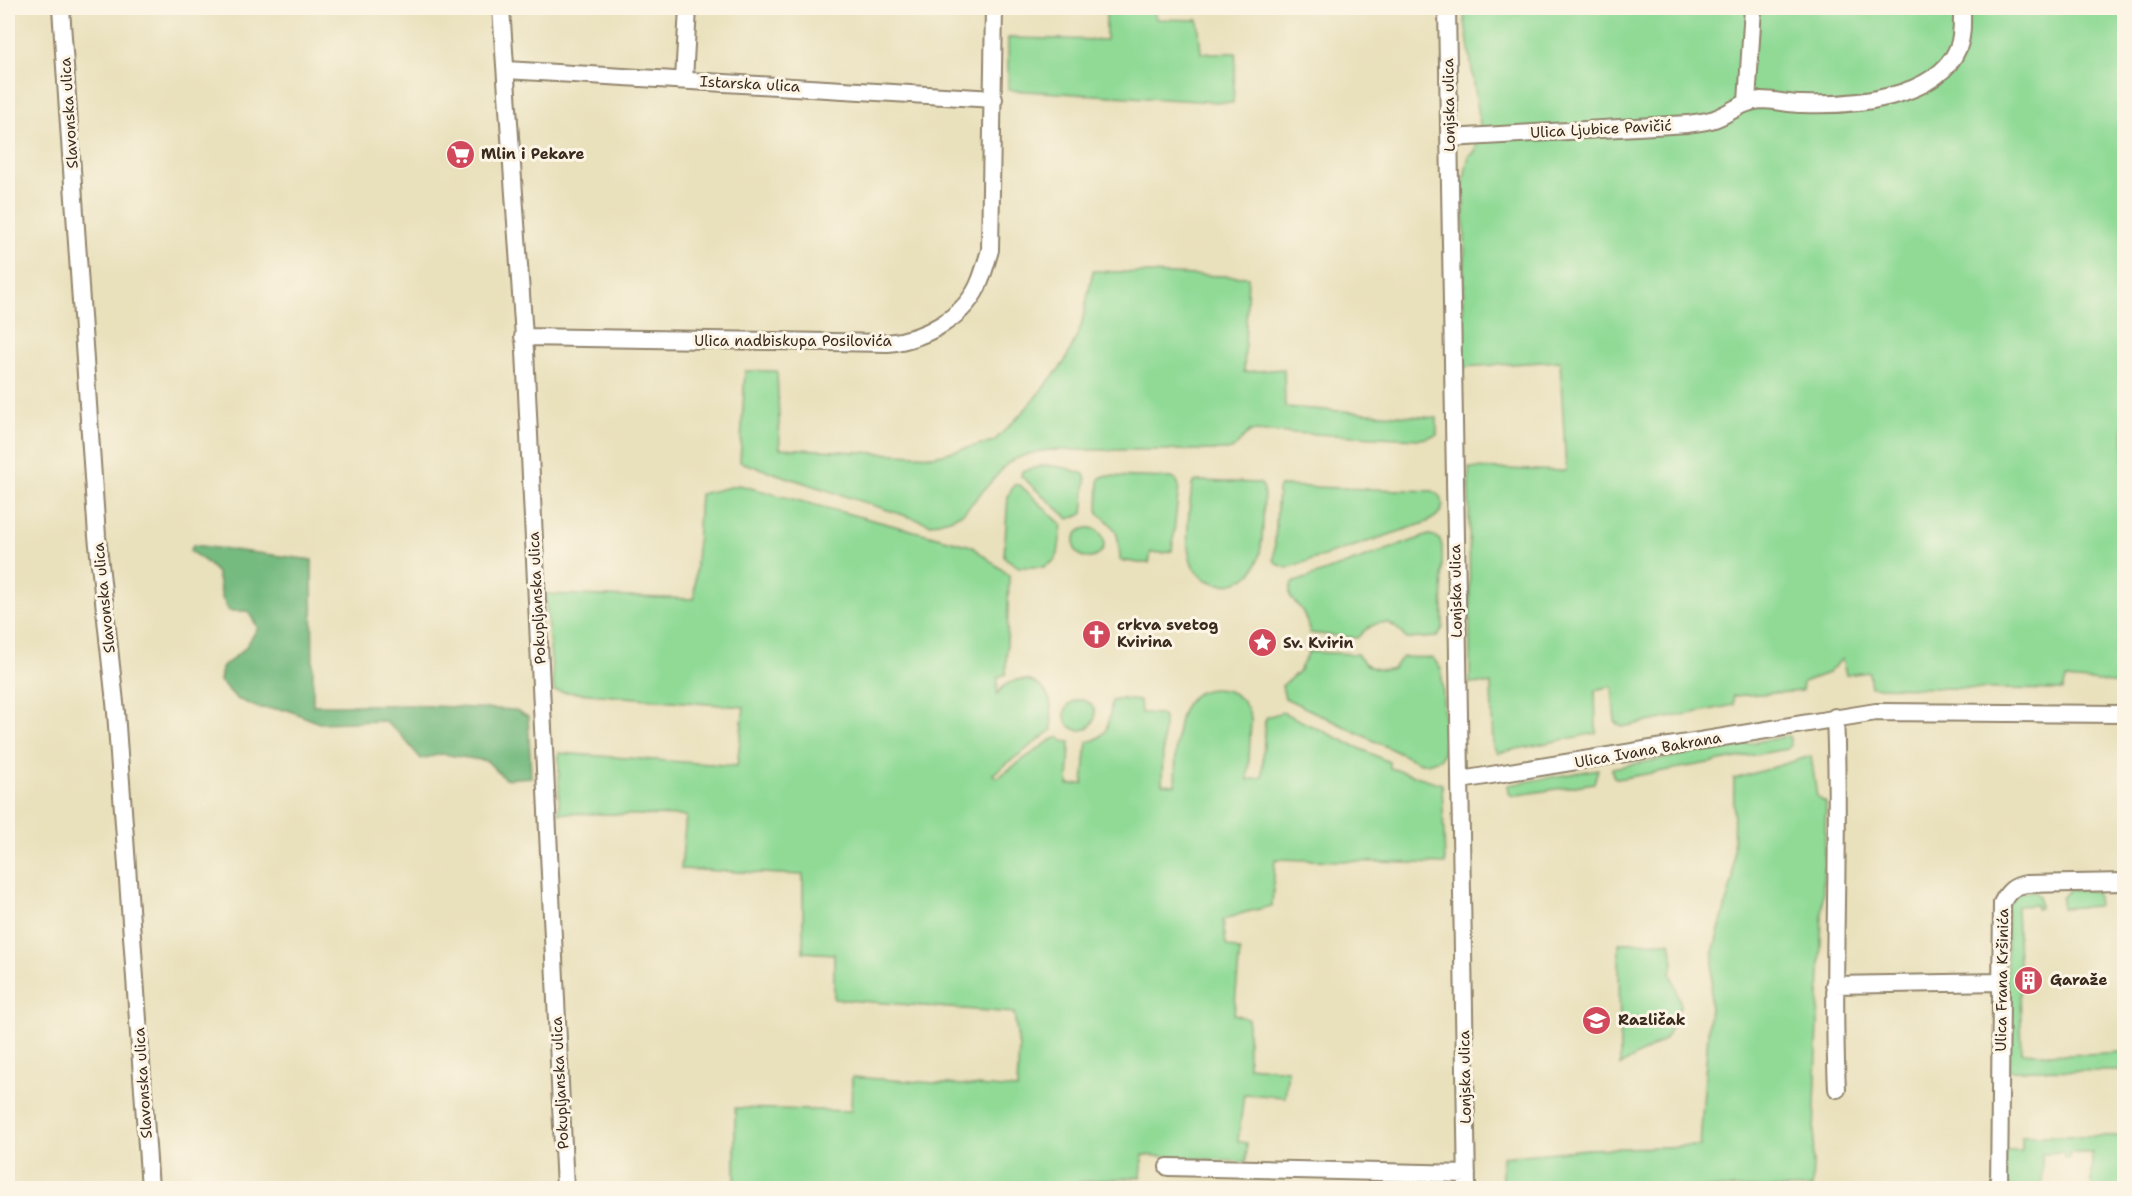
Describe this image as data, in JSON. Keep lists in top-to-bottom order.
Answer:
{
  "streets": {
    "street": [
      "Istarska ulica",
      "Lonjska ulica",
      "Slavonska ulica",
      "Ulica Ljubice Pavičić",
      "Ulica nadbiskupa Posilovića",
      "Pokupljanska ulica",
      "Ulica Ivana Bakrana",
      "Ulica Frana Kršinića"
    ]
  },
  "crossings": [
    ["Istarska ulica", "Ulica nadbiskupa Posilovića"],
    ["Istarska ulica", "Pokupljanska ulica"],
    ["Lonjska ulica", "Ulica Ljubice Pavičić"],
    ["Lonjska ulica", "Ulica Ivana Bakrana"],
    ["Ulica nadbiskupa Posilovića", "Pokupljanska ulica"]
  ],
  "places": {
    "supermarket": ["Mlin i Pekare"],
    "church": ["crkva svetog Kvirina"],
    "place": ["Sv. Kvirin"],
    "building": ["Garaže"],
    "school or university": ["Različak"]
  }
}
